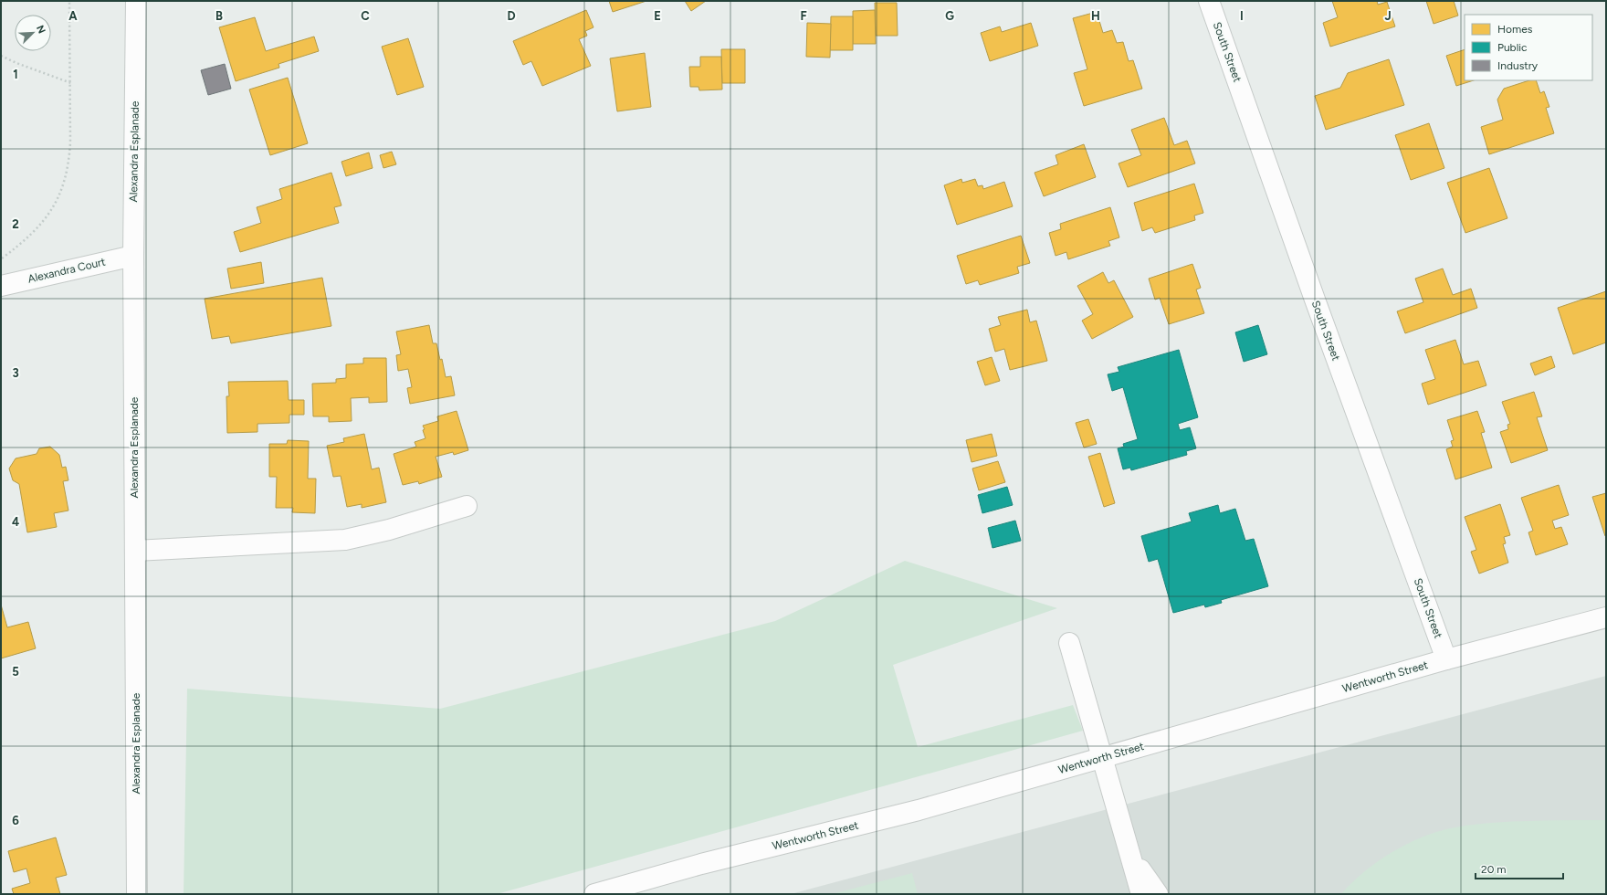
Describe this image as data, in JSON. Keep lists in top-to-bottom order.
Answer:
{
  "streets": {
    "street": [
      "South Street",
      "Alexandra Esplanade",
      "Alexandra Court",
      "Wentworth Street"
    ]
  },
  "crossings": [
    ["South Street", "Wentworth Street"],
    ["Alexandra Esplanade", "Alexandra Court"]
  ],
  "legend": ["Homes", "Public", "Industry"],
  "scale_bar": "20 m",
  "north": "top right",
  "grid": {
    "columns": [
      "A",
      "B",
      "C",
      "D",
      "E",
      "F",
      "G",
      "H",
      "I",
      "J"
    ],
    "rows": [
      "1",
      "2",
      "3",
      "4",
      "5",
      "6"
    ]
  }
}
